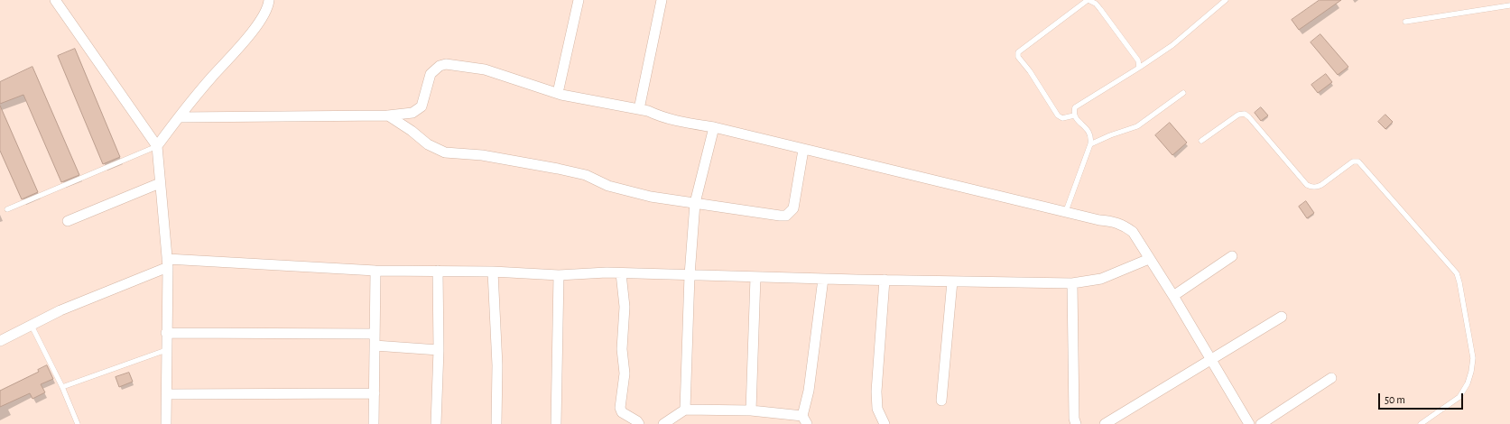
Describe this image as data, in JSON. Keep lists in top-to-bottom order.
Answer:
{
  "scale_bar": "50 m"
}
